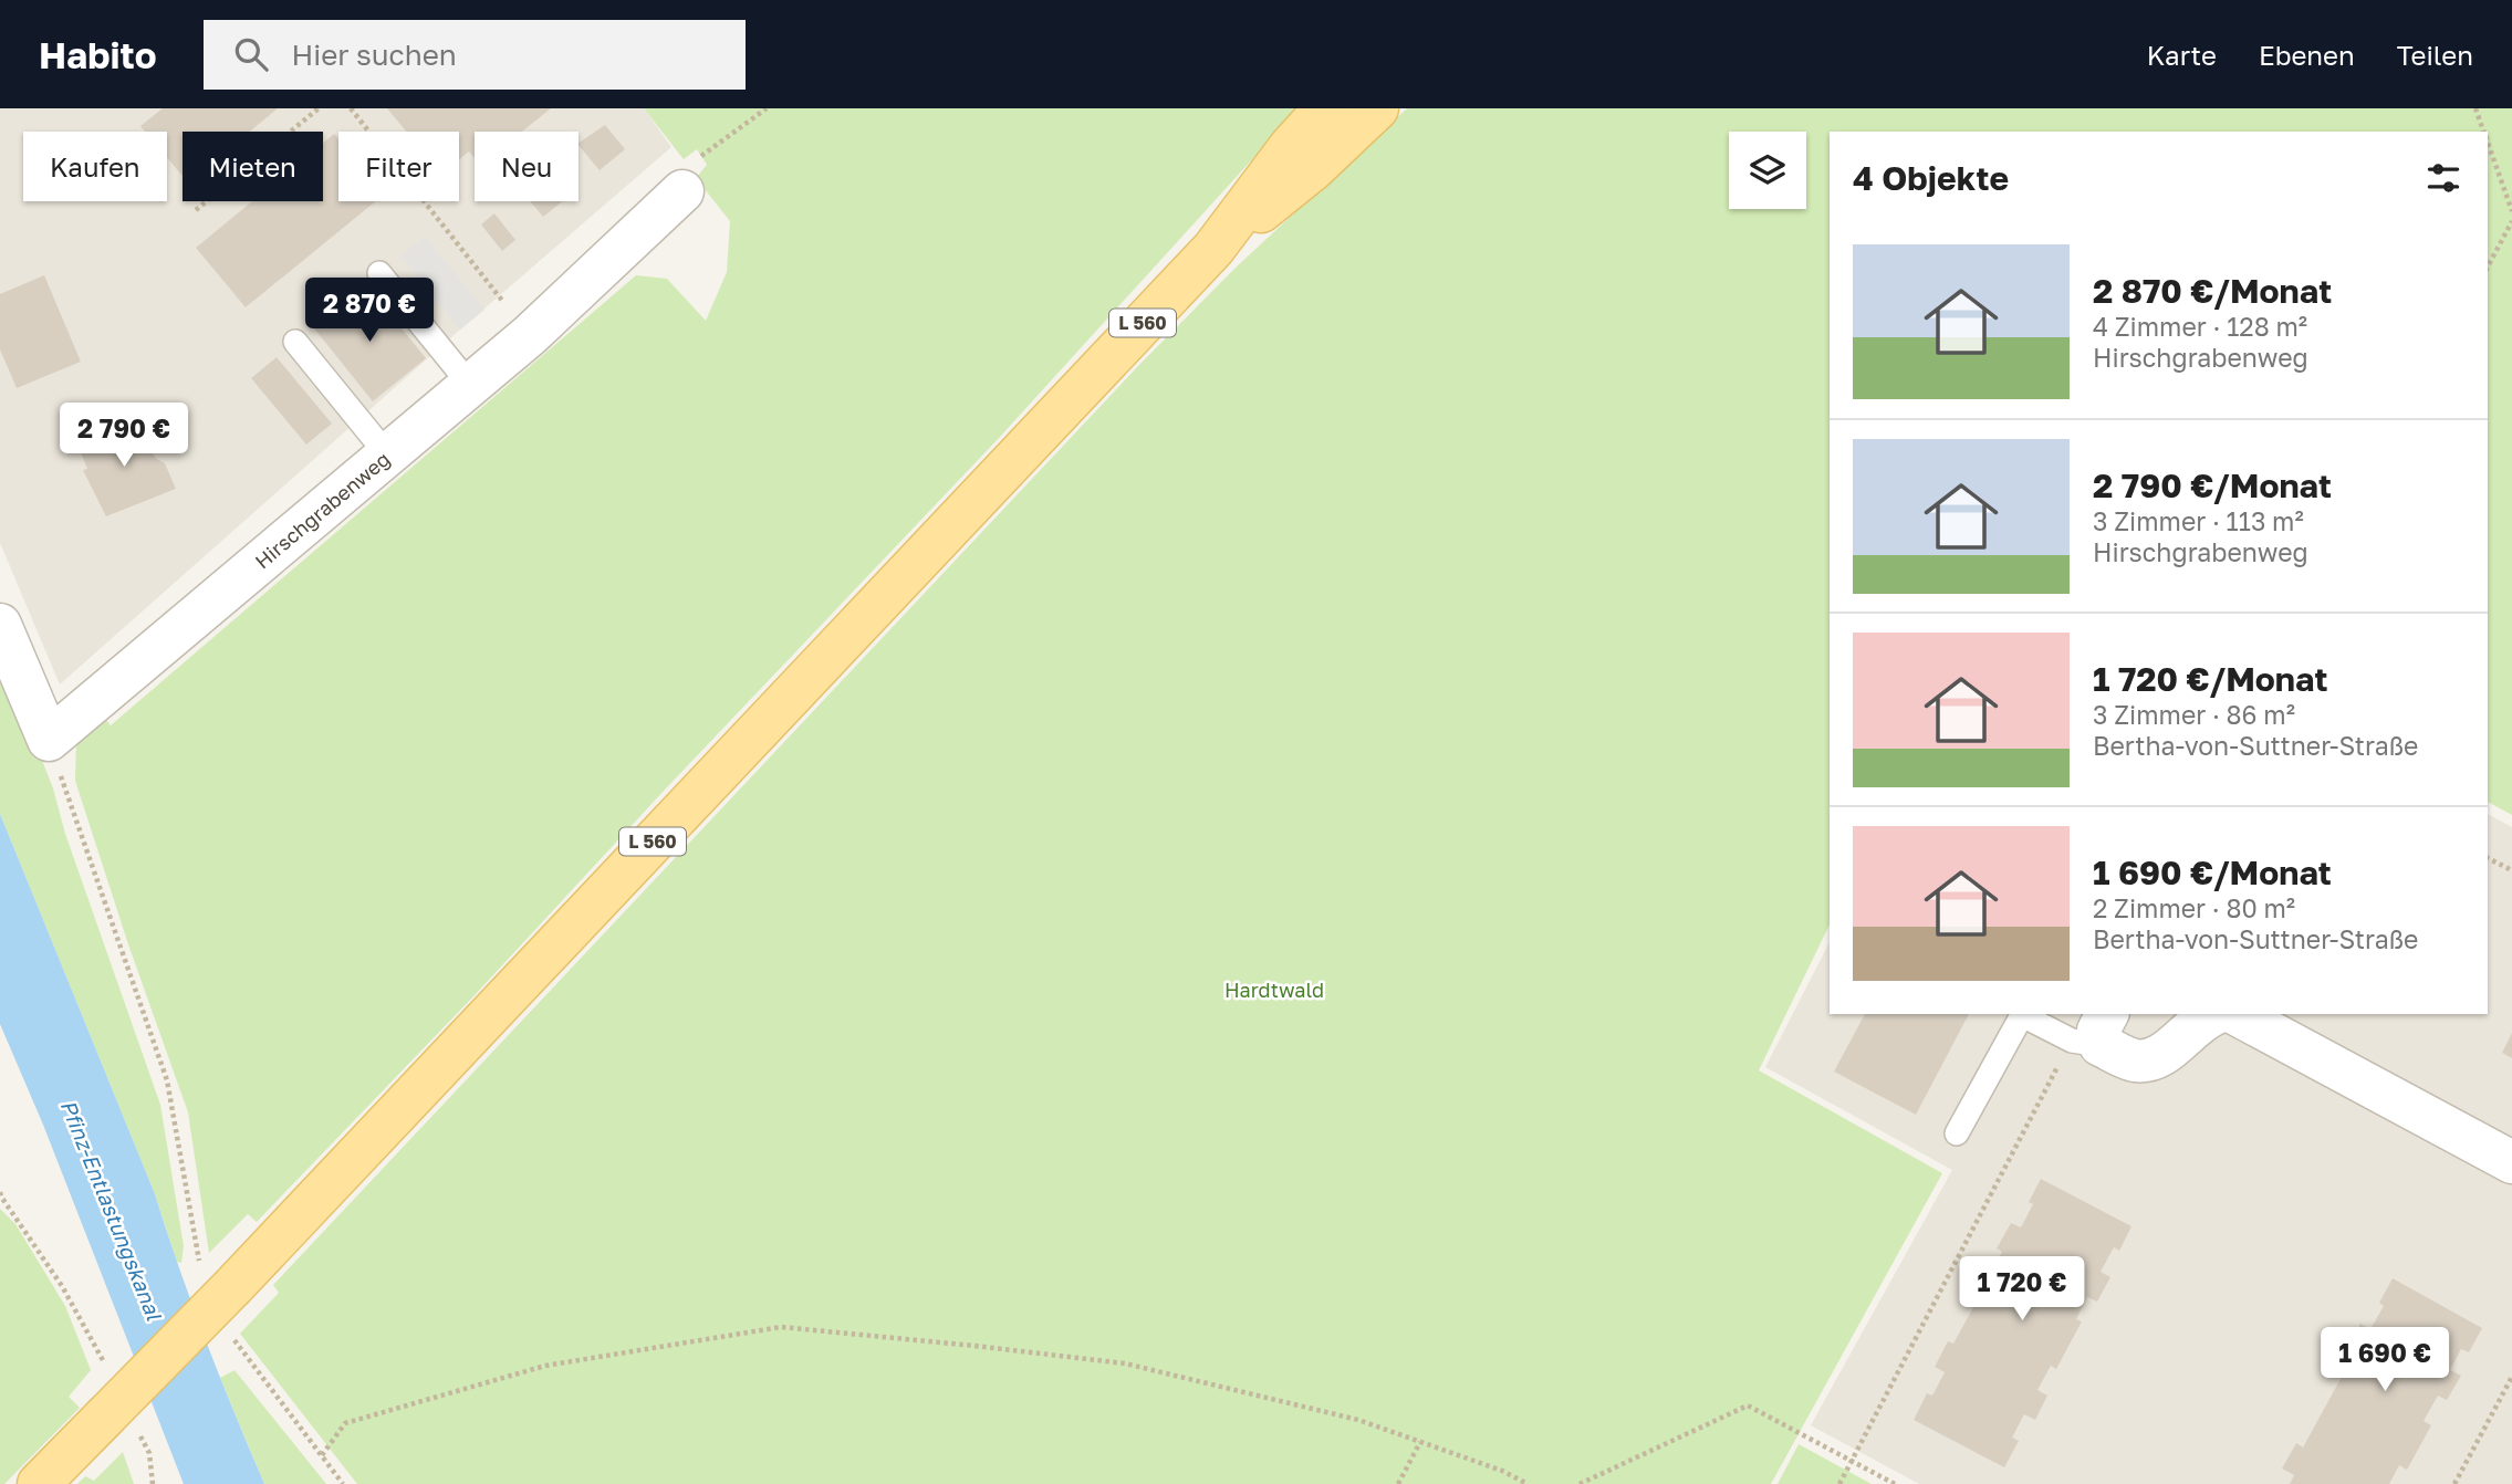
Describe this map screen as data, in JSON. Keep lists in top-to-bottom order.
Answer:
{
  "streets": {
    "main road": ["L 560"],
    "street": ["Hirschgrabenweg"]
  },
  "water": ["Pfinz-Entlastungskanal"],
  "parks": ["Hardtwald"],
  "page": {
    "header": "Habito",
    "search": "Hier suchen",
    "nav": ["Karte", "Ebenen", "Teilen"],
    "chip": [
      "Kaufen",
      "Mieten",
      "Filter",
      "Neu"
    ],
    "heading": "4 Objekte",
    "list": [
      {
        "name": "2 870 €/Monat",
        "note": "4 Zimmer · 128 m² · Hirschgrabenweg"
      },
      {
        "name": "2 790 €/Monat",
        "note": "3 Zimmer · 113 m² · Hirschgrabenweg"
      },
      {
        "name": "1 720 €/Monat",
        "note": "3 Zimmer · 86 m² · Bertha-von-Suttner-Straße"
      },
      {
        "name": "1 690 €/Monat",
        "note": "2 Zimmer · 80 m² · Bertha-von-Suttner-Straße"
      }
    ],
    "price": [
      "2 870 €",
      "2 790 €",
      "1 720 €",
      "1 690 €"
    ]
  }
}
